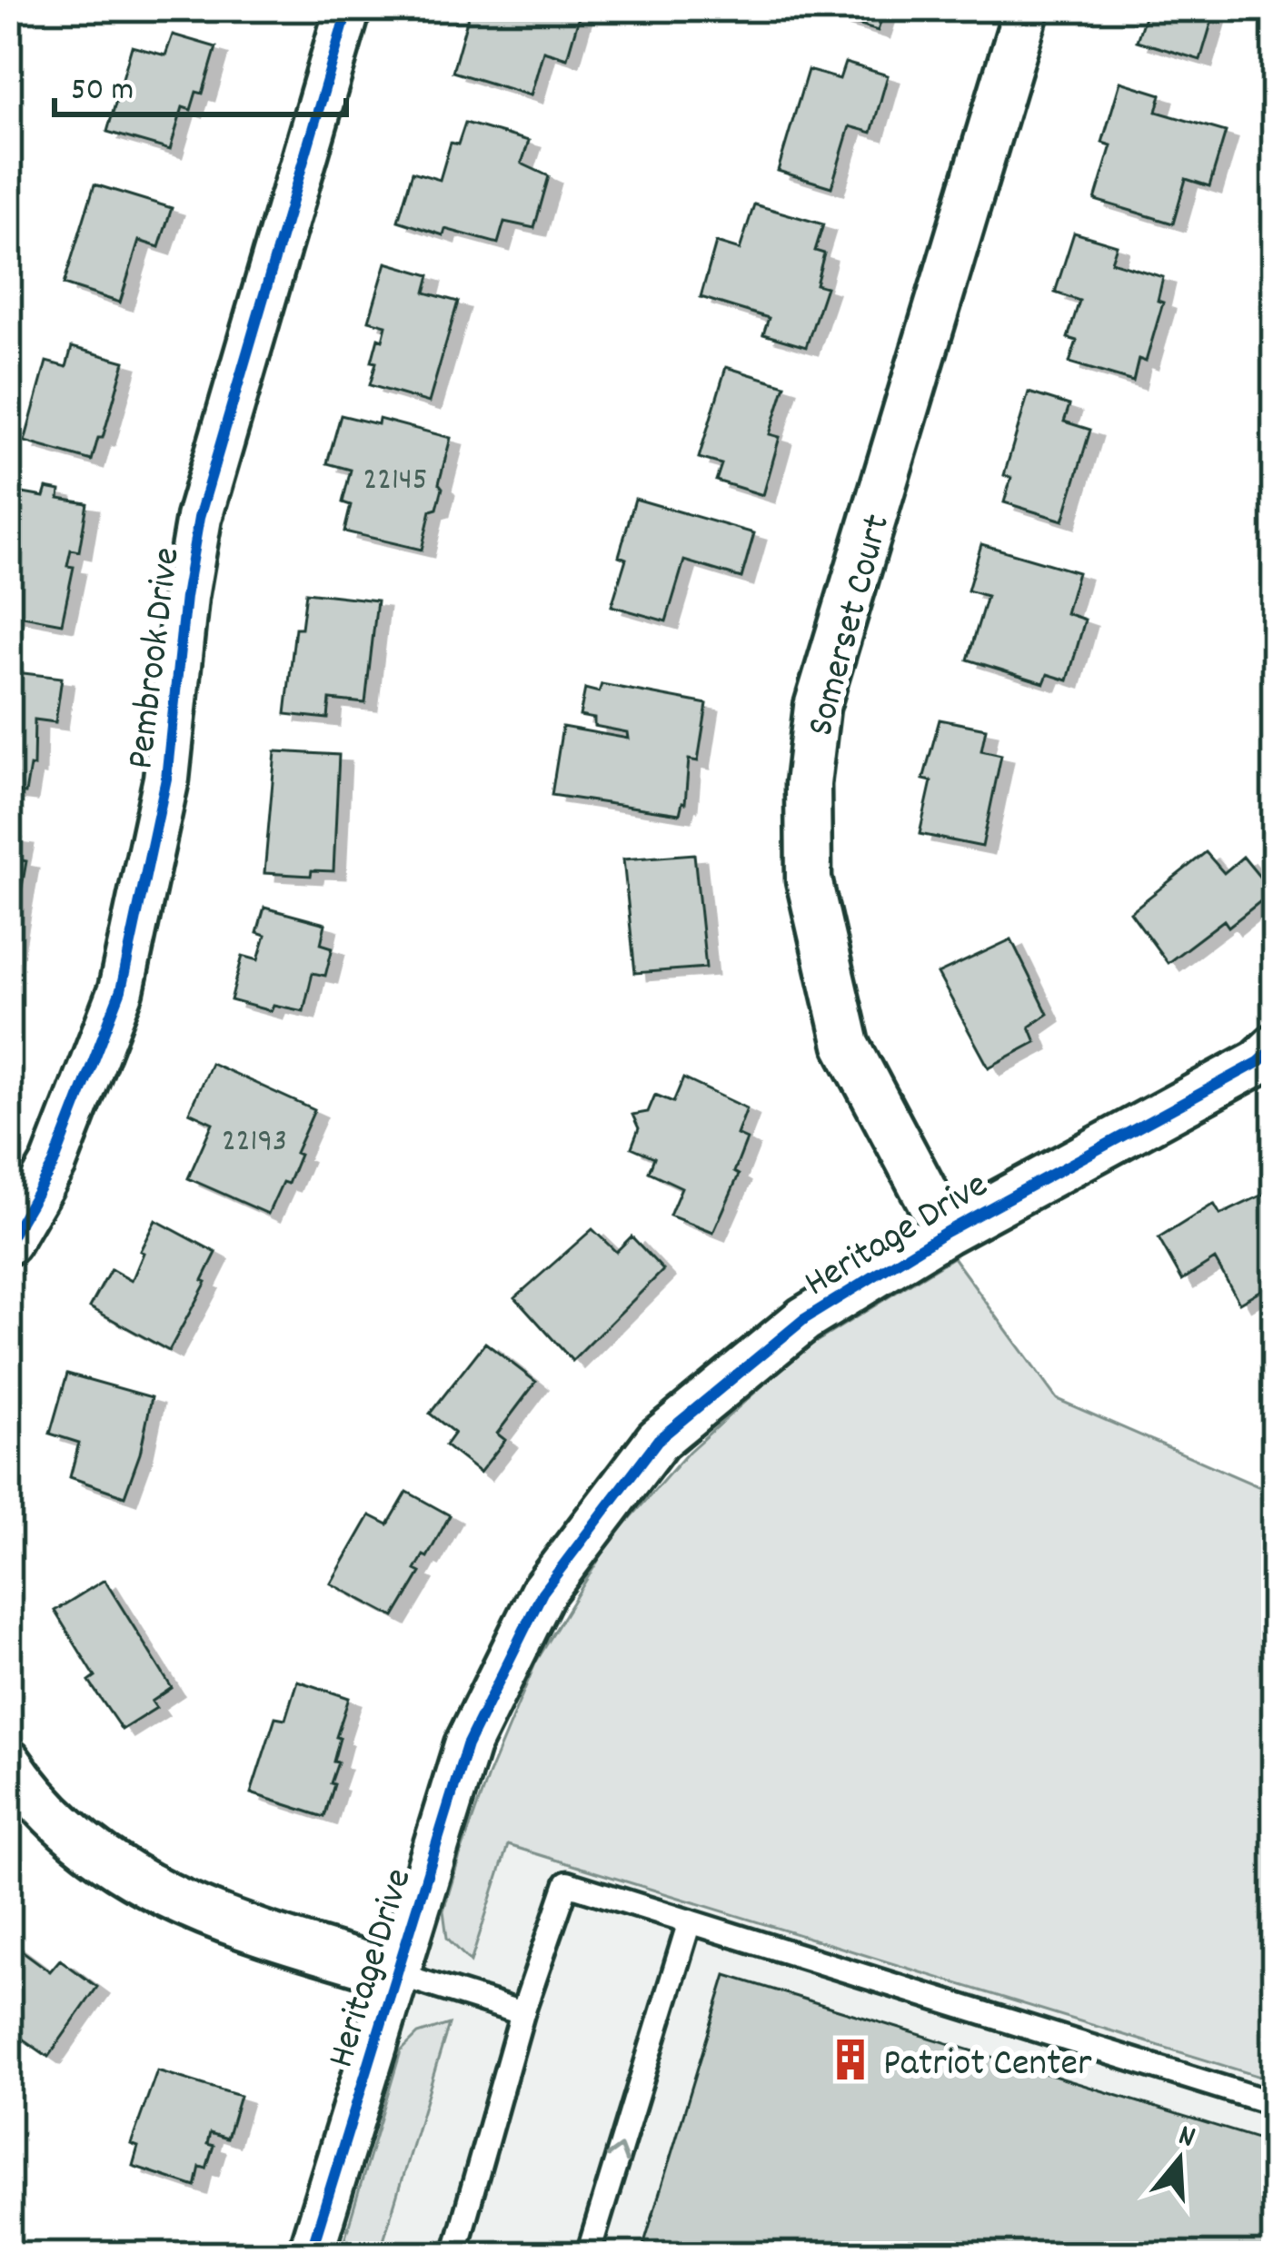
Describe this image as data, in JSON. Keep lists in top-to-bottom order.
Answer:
{
  "streets": {
    "street": ["Somerset Court", "Pembrook Drive", "Heritage Drive"]
  },
  "crossings": [
    ["Somerset Court", "Heritage Drive"]
  ],
  "places": {
    "building": ["Patriot Center"]
  },
  "house_numbers": ["22145", "22193"],
  "scale_bar": "50 m",
  "north": "top"
}
